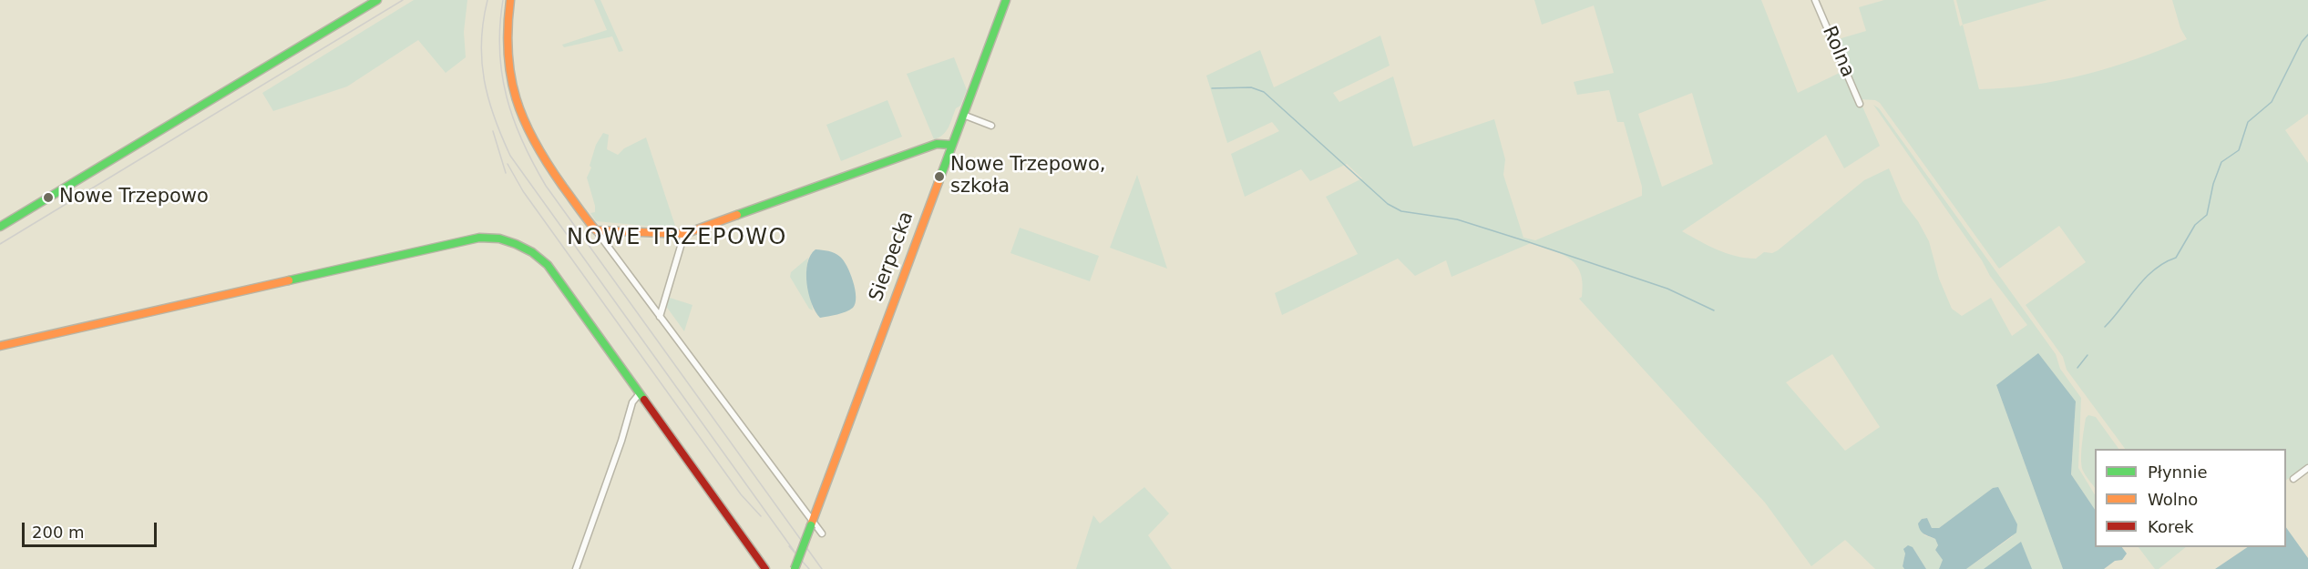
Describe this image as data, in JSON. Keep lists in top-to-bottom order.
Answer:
{
  "streets": {
    "street": ["Rolna", "Sierpecka"]
  },
  "districts": ["NOWE TRZEPOWO"],
  "places": ["Nowe Trzepowo, szkoła", "Nowe Trzepowo"],
  "legend": ["Płynnie", "Wolno", "Korek"],
  "scale_bar": "200 m"
}
